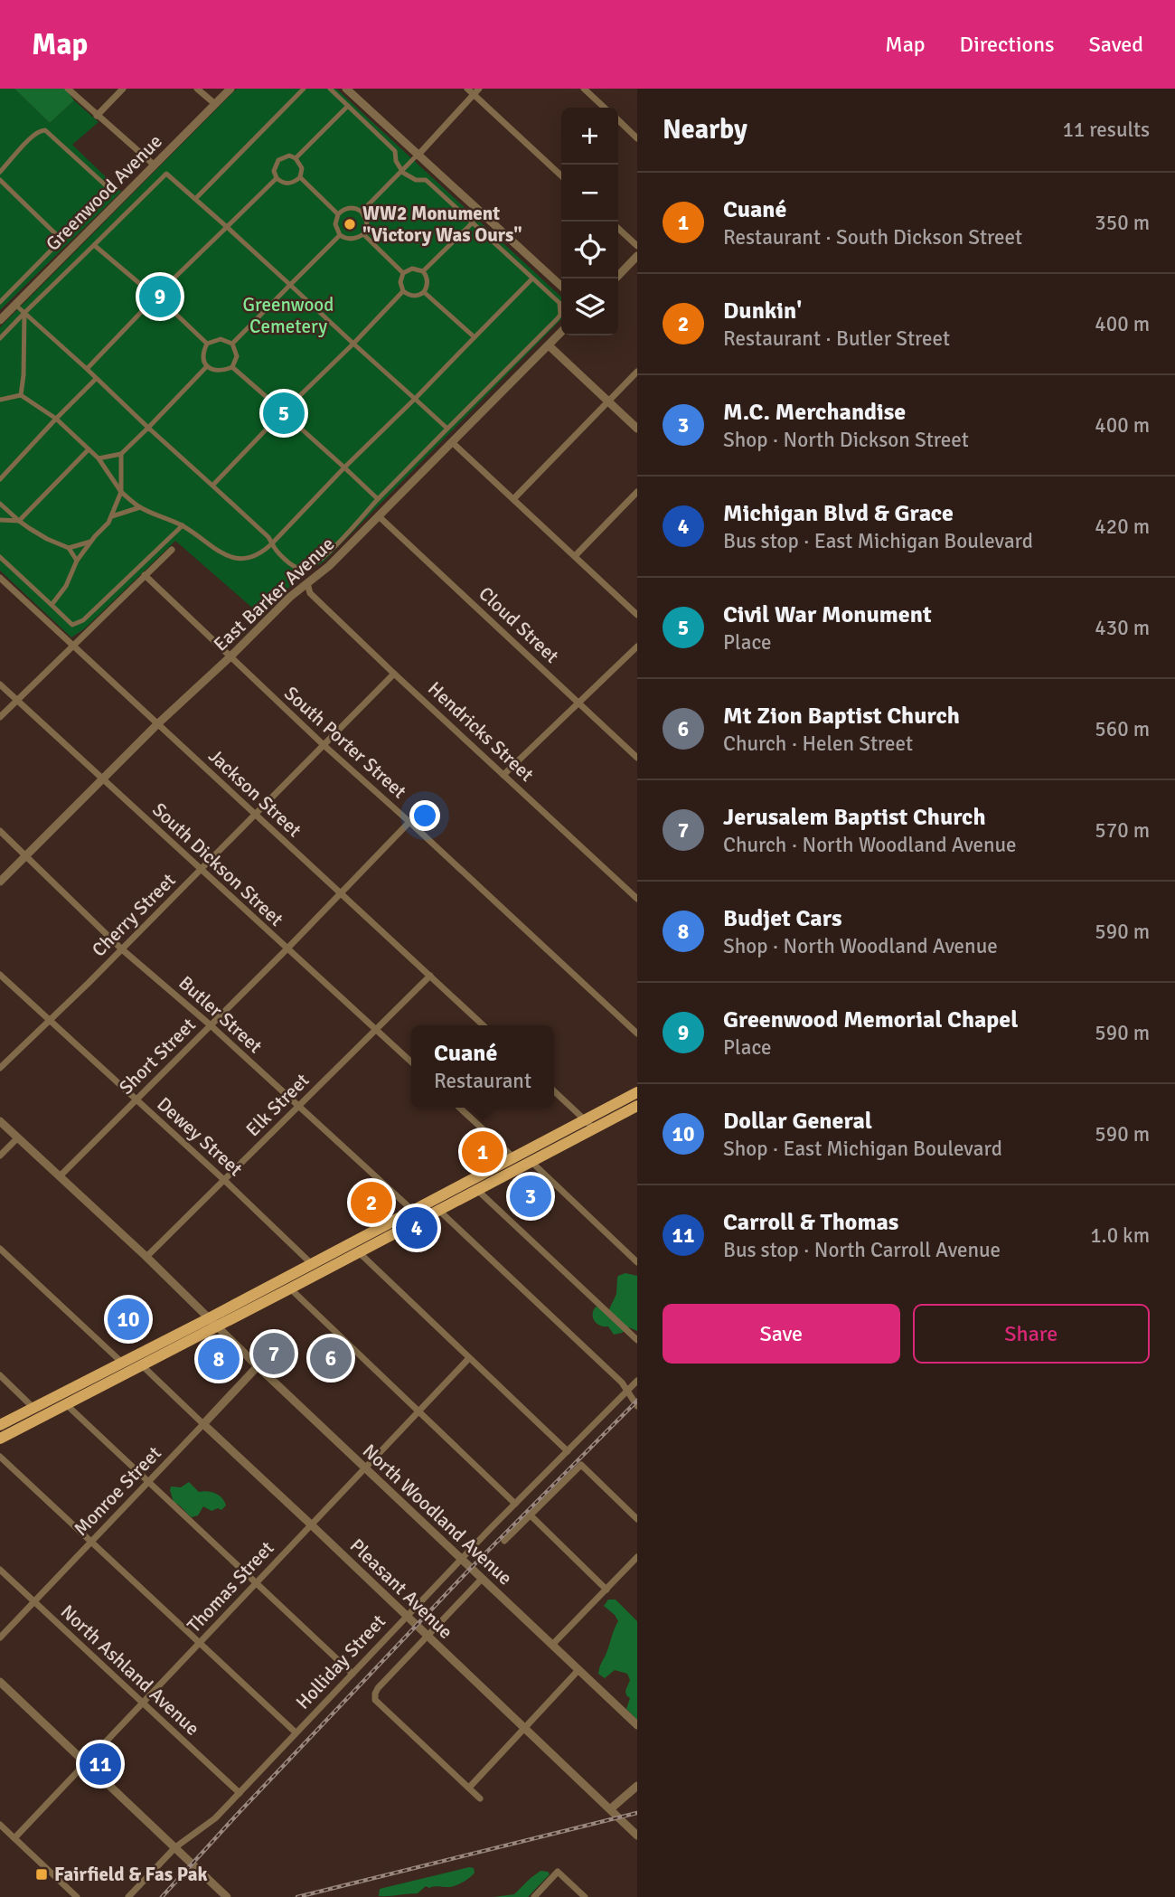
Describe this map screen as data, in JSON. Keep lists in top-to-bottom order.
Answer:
{
  "streets": {
    "street": [
      "Greenwood Avenue",
      "East Barker Avenue",
      "Cloud Street",
      "Hendricks Street",
      "South Porter Street",
      "Jackson Street",
      "South Dickson Street",
      "Cherry Street",
      "Butler Street",
      "Short Street",
      "Elk Street",
      "Dewey Street",
      "Monroe Street",
      "North Woodland Avenue",
      "Thomas Street",
      "Pleasant Avenue",
      "Holliday Street",
      "North Ashland Avenue"
    ]
  },
  "crossings": [
    ["East Barker Avenue", "Cloud Street"],
    ["East Barker Avenue", "Hendricks Street"],
    ["East Barker Avenue", "South Porter Street"],
    ["East Barker Avenue", "Jackson Street"],
    ["East Barker Avenue", "South Dickson Street"],
    ["East Barker Avenue", "Butler Street"],
    ["Hendricks Street", "Cherry Street"],
    ["South Porter Street", "Cherry Street"],
    ["South Porter Street", "Short Street"],
    ["Jackson Street", "Cherry Street"],
    ["Jackson Street", "Short Street"],
    ["Jackson Street", "Elk Street"],
    ["South Dickson Street", "Cherry Street"],
    ["South Dickson Street", "Short Street"],
    ["South Dickson Street", "Elk Street"],
    ["Cherry Street", "Butler Street"],
    ["Cherry Street", "Dewey Street"],
    ["Butler Street", "Short Street"],
    ["Butler Street", "Elk Street"],
    ["Short Street", "Dewey Street"],
    ["Short Street", "North Woodland Avenue"],
    ["Elk Street", "Dewey Street"],
    ["Elk Street", "North Woodland Avenue"],
    ["Monroe Street", "North Woodland Avenue"],
    ["Monroe Street", "Pleasant Avenue"],
    ["Monroe Street", "North Ashland Avenue"],
    ["North Woodland Avenue", "Thomas Street"],
    ["North Woodland Avenue", "Holliday Street"],
    ["Thomas Street", "Pleasant Avenue"],
    ["Thomas Street", "North Ashland Avenue"],
    ["Pleasant Avenue", "Holliday Street"],
    ["Holliday Street", "North Ashland Avenue"]
  ],
  "parks": ["Greenwood Cemetery"],
  "places": {
    "other": ["WW2 Monument \"Victory Was Ours\""],
    "transit": ["Fairfield & Fas Pak"]
  },
  "page": {
    "header": "Map",
    "nav": ["Map", "Directions", "Saved"],
    "heading": ["Nearby", "11 results"],
    "map_buttons": ["+", "−"],
    "list": [
      {
        "mark": "1",
        "name": "Cuané",
        "note": "Restaurant · South Dickson Street",
        "value": "350 m"
      },
      {
        "mark": "2",
        "name": "Dunkin'",
        "note": "Restaurant · Butler Street",
        "value": "400 m"
      },
      {
        "mark": "3",
        "name": "M.C. Merchandise",
        "note": "Shop · North Dickson Street",
        "value": "400 m"
      },
      {
        "mark": "4",
        "name": "Michigan Blvd & Grace",
        "note": "Bus stop · East Michigan Boulevard",
        "value": "420 m"
      },
      {
        "mark": "5",
        "name": "Civil War Monument",
        "note": "Place",
        "value": "430 m"
      },
      {
        "mark": "6",
        "name": "Mt Zion Baptist Church",
        "note": "Church · Helen Street",
        "value": "560 m"
      },
      {
        "mark": "7",
        "name": "Jerusalem Baptist Church",
        "note": "Church · North Woodland Avenue",
        "value": "570 m"
      },
      {
        "mark": "8",
        "name": "Budjet Cars",
        "note": "Shop · North Woodland Avenue",
        "value": "590 m"
      },
      {
        "mark": "9",
        "name": "Greenwood Memorial Chapel",
        "note": "Place",
        "value": "590 m"
      },
      {
        "mark": "10",
        "name": "Dollar General",
        "note": "Shop · East Michigan Boulevard",
        "value": "590 m"
      },
      {
        "mark": "11",
        "name": "Carroll & Thomas",
        "note": "Bus stop · North Carroll Avenue",
        "value": "1.0 km"
      }
    ],
    "pins": [
      "9",
      "5",
      "1",
      "3",
      "2",
      "4",
      "10",
      "7",
      "6",
      "8",
      "11"
    ],
    "popup": ["Cuané", "Restaurant"],
    "buttons": ["Save", "Share"]
  }
}
